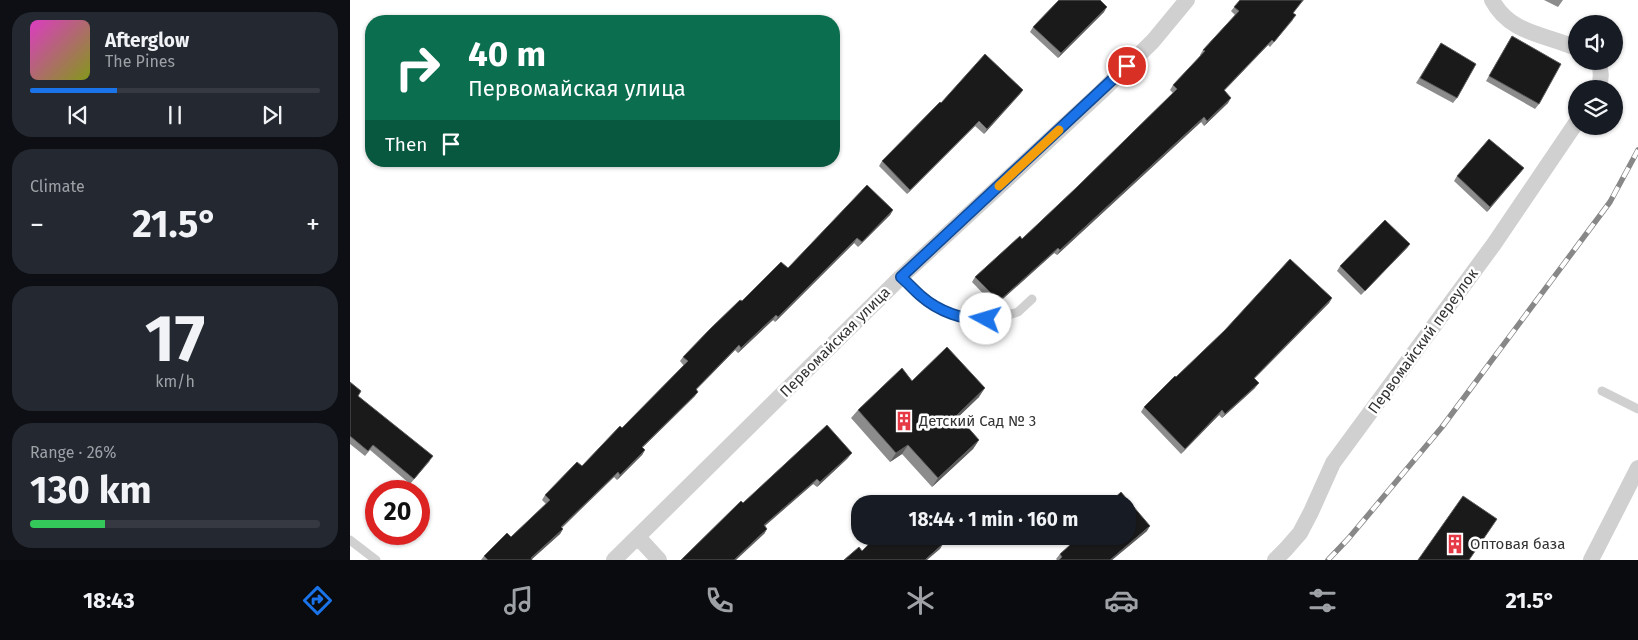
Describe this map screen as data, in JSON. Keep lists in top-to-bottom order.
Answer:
{
  "streets": {
    "street": ["Первомайский переулок", "Первомайская улица"]
  },
  "places": {
    "building": ["Детский Сад № 3", "Оптовая база"]
  },
  "page": {
    "turn": ["40 m", "Первомайская улица"],
    "song": ["Afterglow", "The Pines"],
    "then": "Then",
    "tile": [
      "Climate",
      ["17", "km/h"],
      ["Range · 26%", "130 km"]
    ],
    "heat": ["−", "21.5°", "+"],
    "limit": "20",
    "trip": "18:44 · 1 min · 160 m",
    "tabs": ["18:43", "21.5°"]
  }
}
